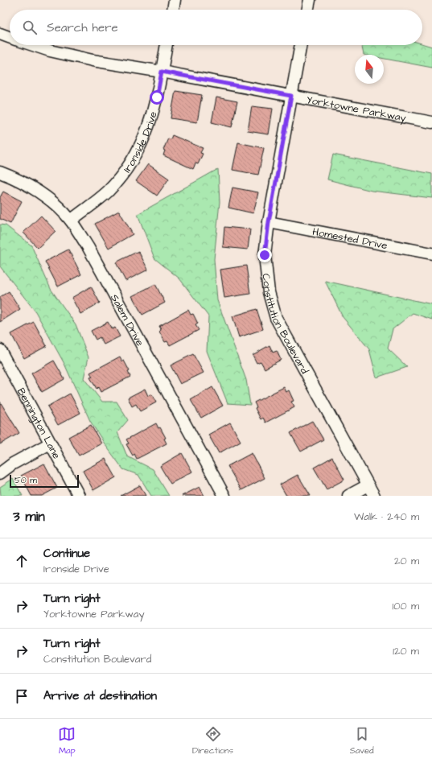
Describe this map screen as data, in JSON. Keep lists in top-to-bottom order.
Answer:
{
  "streets": {
    "street": [
      "Yorktowne Parkway",
      "Ironside Drive",
      "Homested Drive",
      "Salem Drive",
      "Constitution Boulevard",
      "Bennington Lane"
    ]
  },
  "crossings": [
    ["Yorktowne Parkway", "Ironside Drive"],
    ["Yorktowne Parkway", "Constitution Boulevard"],
    ["Ironside Drive", "Salem Drive"],
    ["Homested Drive", "Constitution Boulevard"]
  ],
  "scale_bar": "50 m",
  "north": "top",
  "page": {
    "search": "Search here",
    "scale": "50 m",
    "heading": ["3 min", "Walk · 240 m"],
    "list": [
      ["Continue", "Ironside Drive", "20 m"],
      ["Turn right", "Yorktowne Parkway", "100 m"],
      ["Turn right", "Constitution Boulevard", "120 m"],
      "Arrive at destination"
    ],
    "nav": ["Map", "Directions", "Saved"]
  }
}
